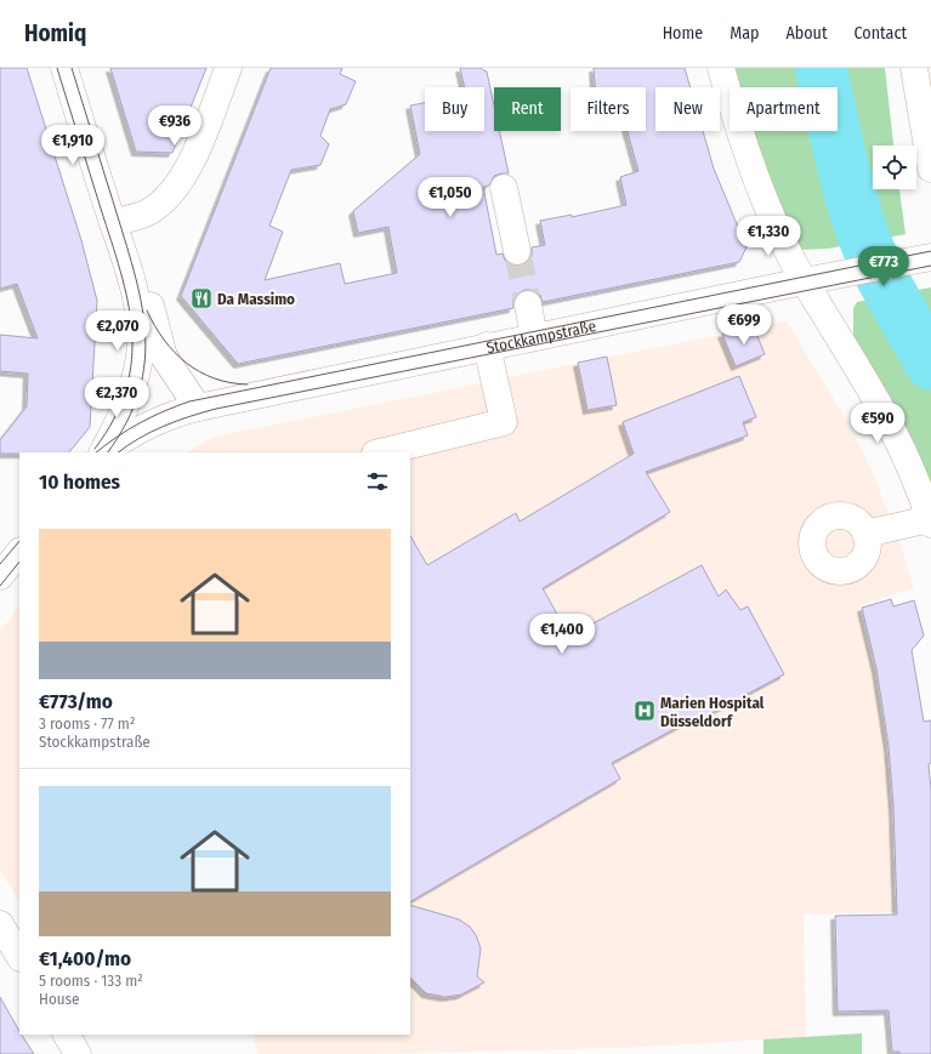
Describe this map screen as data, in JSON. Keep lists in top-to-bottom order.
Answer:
{
  "streets": {
    "street": ["Stockkampstraße"]
  },
  "places": {
    "restaurant": ["Da Massimo"],
    "hospital": ["Marien Hospital Düsseldorf"]
  },
  "page": {
    "header": "Homiq",
    "nav": [
      "Home",
      "Map",
      "About",
      "Contact"
    ],
    "chip": [
      "Buy",
      "Rent",
      "Filters",
      "New",
      "Apartment"
    ],
    "price": [
      "€936",
      "€1,910",
      "€1,050",
      "€1,330",
      "€773",
      "€699",
      "€2,070",
      "€2,370",
      "€590",
      "€1,400"
    ],
    "heading": "10 homes",
    "list": [
      {
        "name": "€773/mo",
        "note": "3 rooms · 77 m² · Stockkampstraße"
      },
      {
        "name": "€1,400/mo",
        "note": "5 rooms · 133 m² · House"
      }
    ]
  }
}
